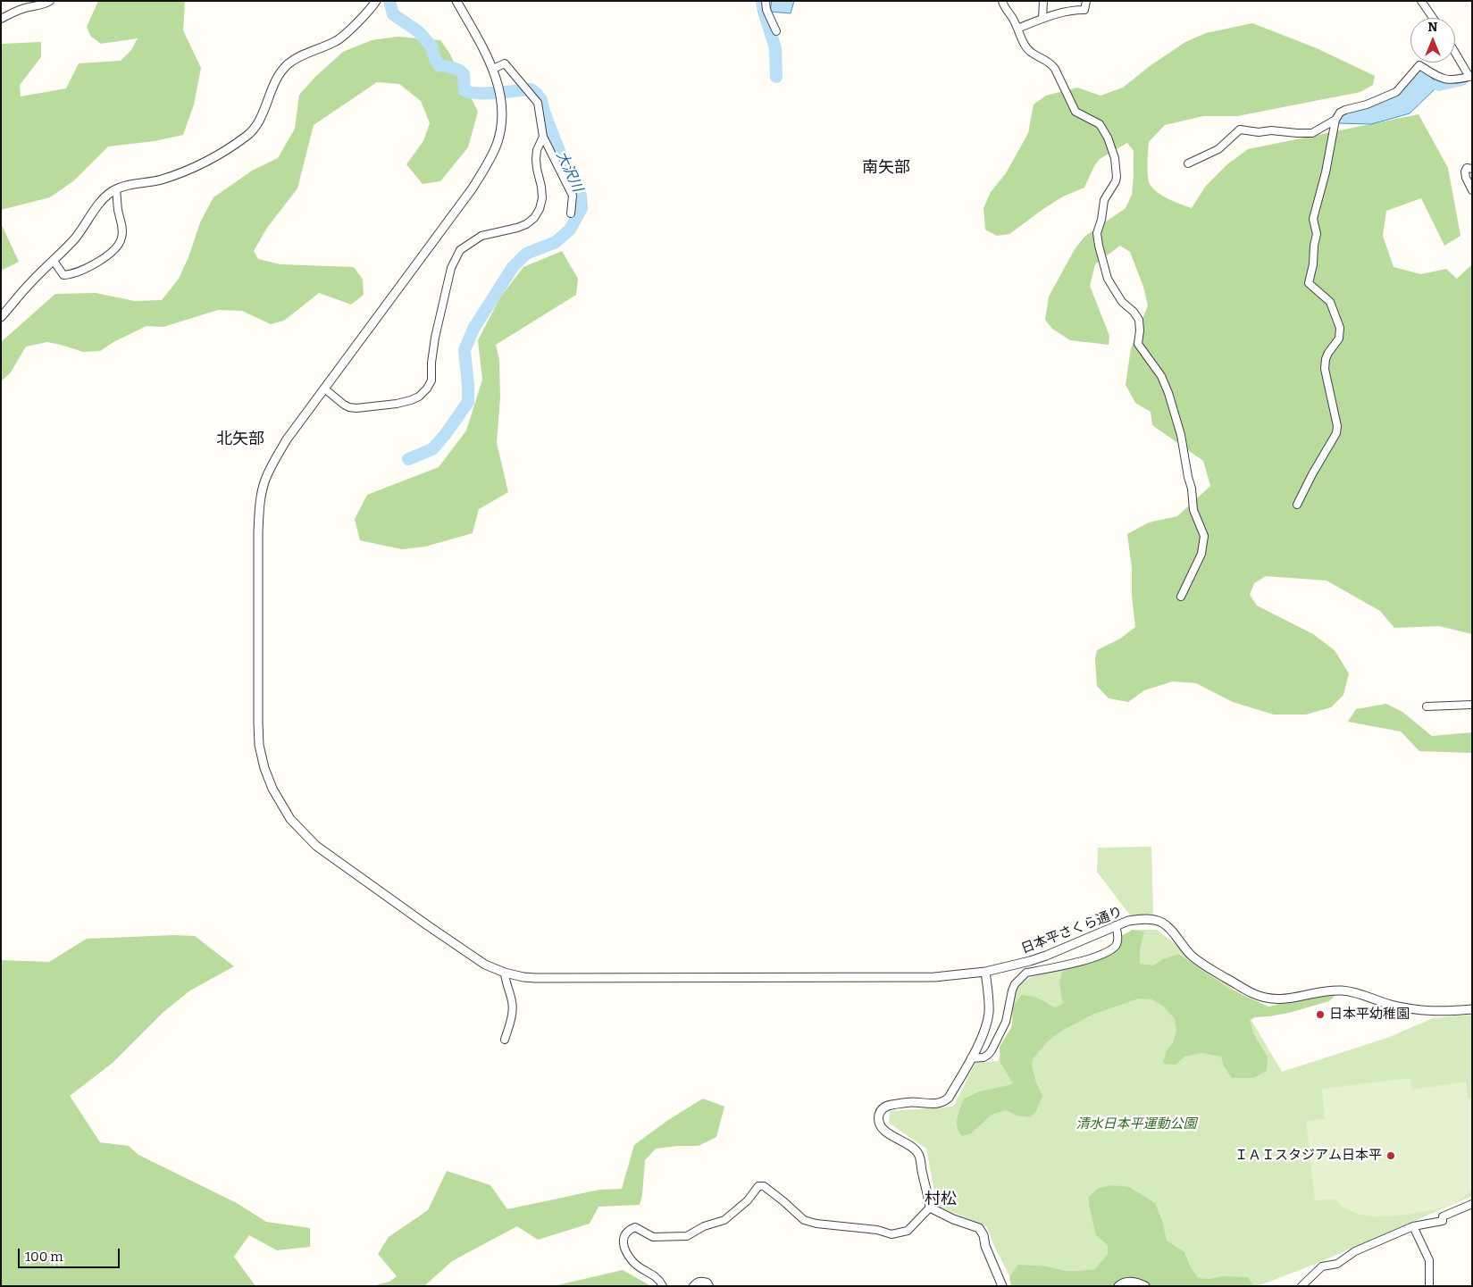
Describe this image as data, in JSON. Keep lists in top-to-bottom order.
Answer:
{
  "streets": {
    "street": ["日本平さくら通り"]
  },
  "districts": ["南矢部", "北矢部", "村松"],
  "water": ["大沢川"],
  "parks": ["清水日本平運動公園"],
  "places": ["日本平幼稚園", "ＩＡＩスタジアム日本平"],
  "scale_bar": "100 m",
  "north": "top"
}
